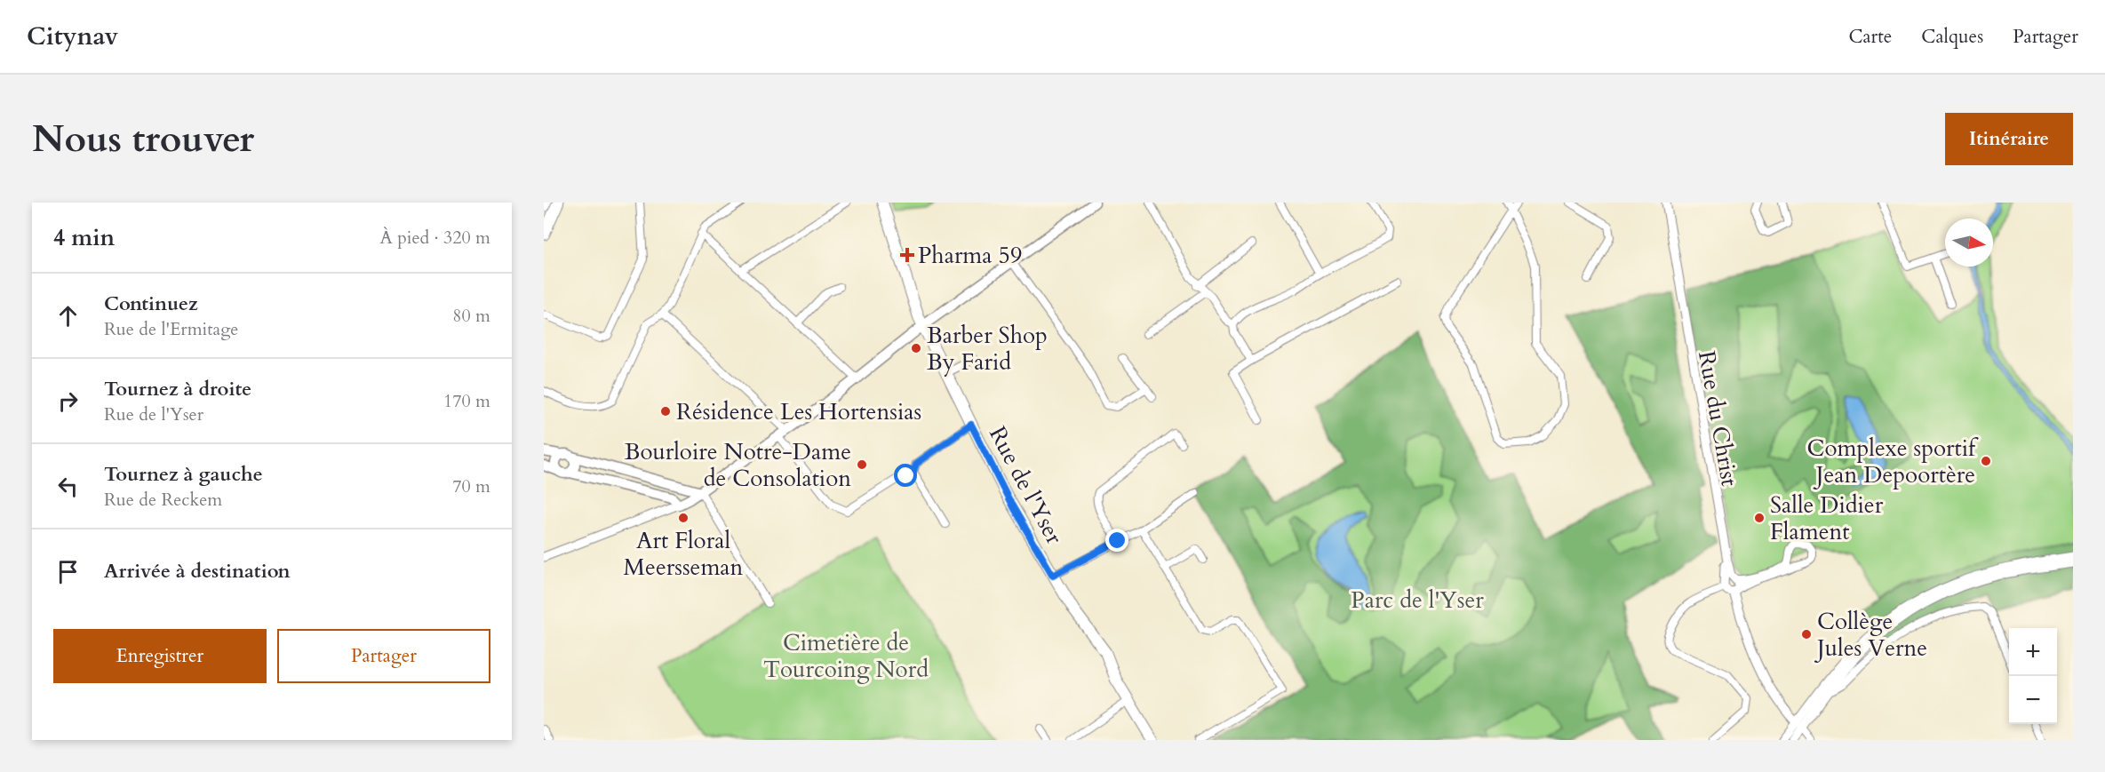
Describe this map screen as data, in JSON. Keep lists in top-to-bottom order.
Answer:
{
  "streets": {
    "main road": ["Rue de l'Yser"],
    "street": ["Rue du Christ"]
  },
  "parks": ["Parc de l'Yser", "Cimetière de Tourcoing Nord"],
  "places": {
    "health": ["Pharma 59"],
    "other": [
      "Barber Shop By Farid",
      "Résidence Les Hortensias",
      "Complexe sportif Jean Depoortère",
      "Bourloire Notre-Dame de Consolation",
      "Art Floral Meersseman",
      "Salle Didier Flament",
      "Collège Jules Verne"
    ]
  },
  "north": "right",
  "page": {
    "header": "Citynav",
    "nav": ["Carte", "Calques", "Partager"],
    "buttons": [
      "Itinéraire",
      ["Enregistrer", "Partager"]
    ],
    "title": "Nous trouver",
    "heading": ["4 min", "À pied · 320 m"],
    "list": [
      ["Continuez", "Rue de l'Ermitage", "80 m"],
      ["Tournez à droite", "Rue de l'Yser", "170 m"],
      ["Tournez à gauche", "Rue de Reckem", "70 m"],
      "Arrivée à destination"
    ],
    "map_buttons": ["+", "−"]
  }
}
